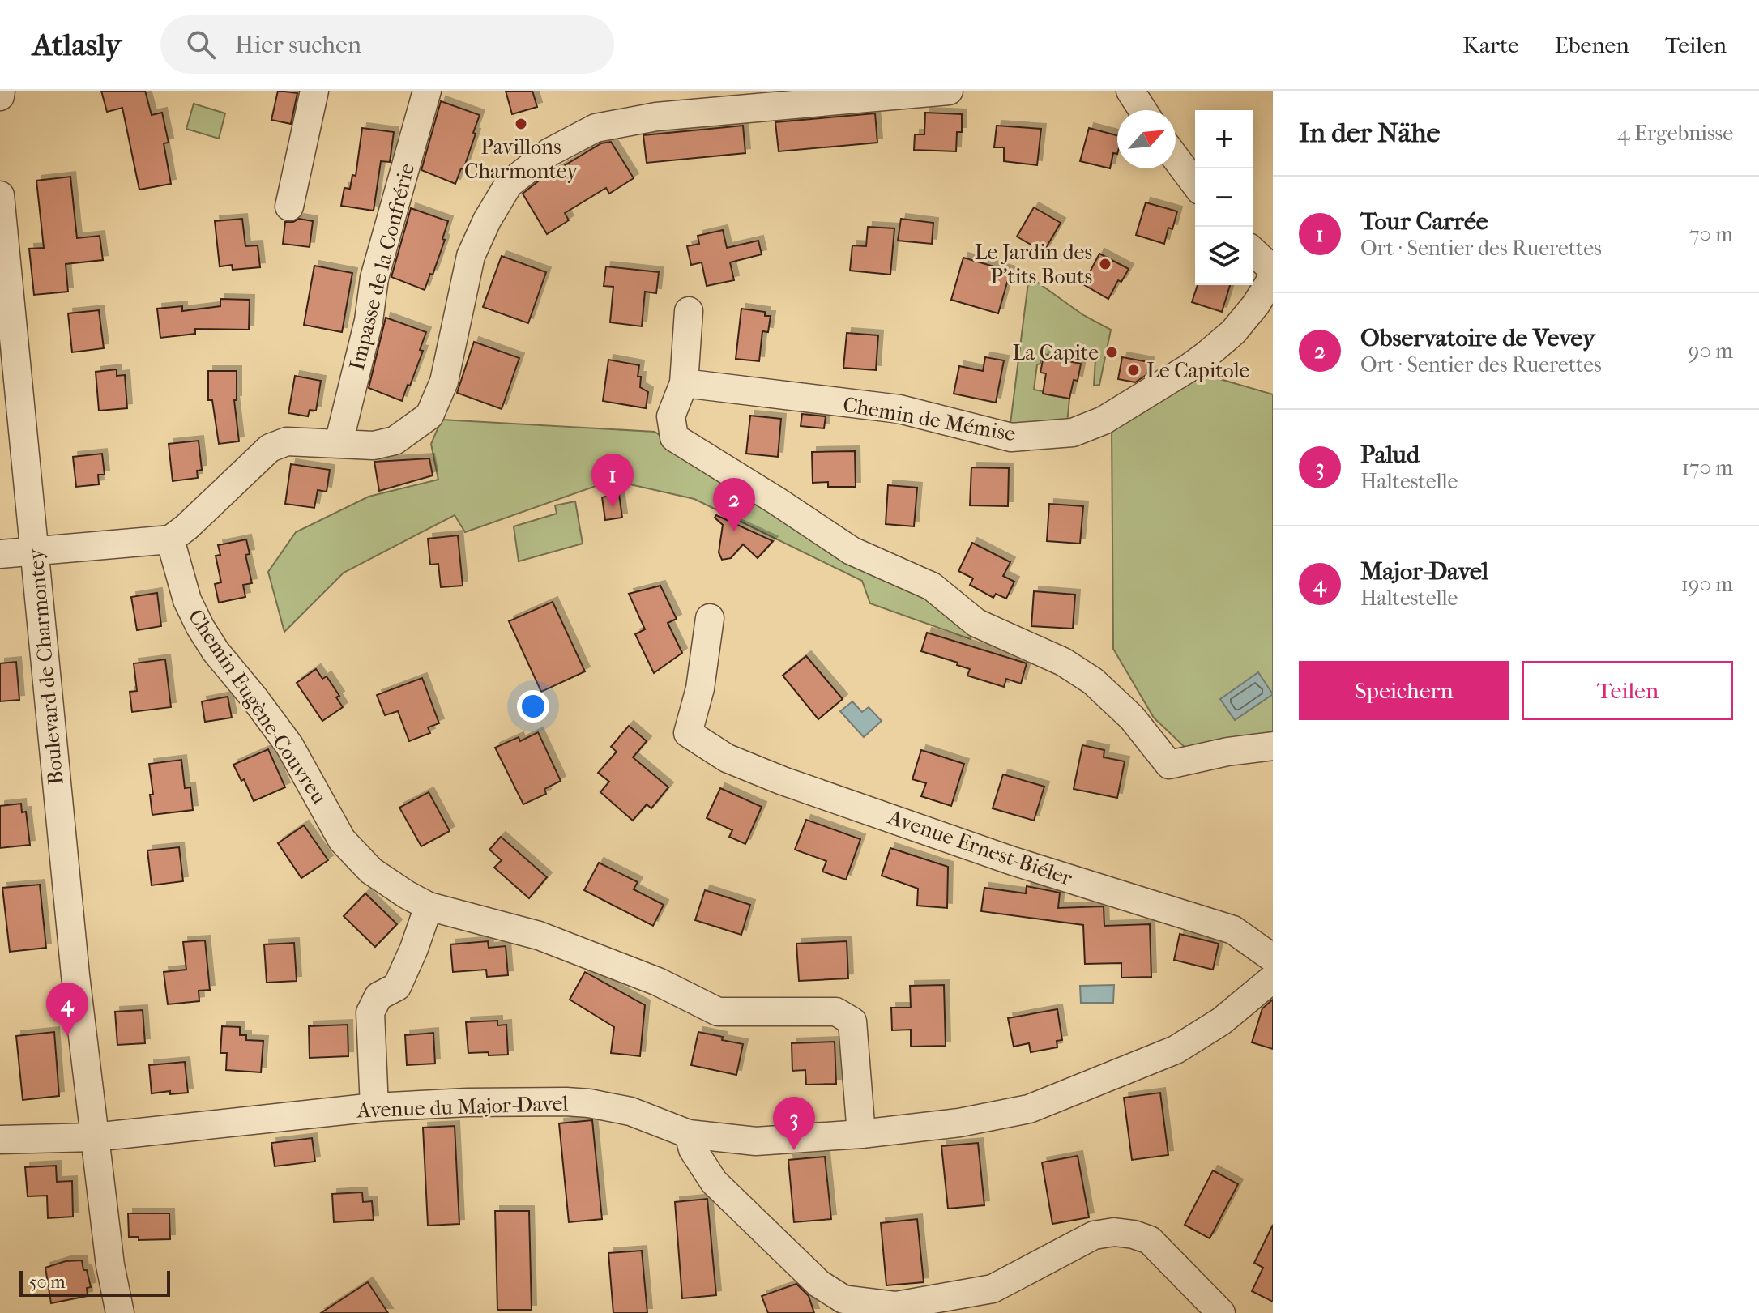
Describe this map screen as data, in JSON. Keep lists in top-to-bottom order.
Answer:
{
  "streets": {
    "street": [
      "Impasse de la Confrérie",
      "Chemin de Mémise",
      "Boulevard de Charmontey",
      "Chemin Eugène-Couvreu",
      "Avenue Ernest-Biéler",
      "Avenue du Major-Davel"
    ]
  },
  "crossings": [
    ["Boulevard de Charmontey", "Avenue du Major-Davel"],
    ["Chemin Eugène-Couvreu", "Avenue du Major-Davel"]
  ],
  "places": [
    "Pavillons Charmontey",
    "Le Jardin des P'tits Bouts",
    "La Capite",
    "Le Capitole"
  ],
  "scale_bar": "50 m",
  "north": "top right",
  "page": {
    "header": "Atlasly",
    "search": "Hier suchen",
    "nav": ["Karte", "Ebenen", "Teilen"],
    "heading": ["In der Nähe", "4 Ergebnisse"],
    "map_buttons": ["+", "−"],
    "list": [
      {
        "mark": "1",
        "name": "Tour Carrée",
        "note": "Ort · Sentier des Ruerettes",
        "value": "70 m"
      },
      {
        "mark": "2",
        "name": "Observatoire de Vevey",
        "note": "Ort · Sentier des Ruerettes",
        "value": "90 m"
      },
      {
        "mark": "3",
        "name": "Palud",
        "note": "Haltestelle",
        "value": "170 m"
      },
      {
        "mark": "4",
        "name": "Major-Davel",
        "note": "Haltestelle",
        "value": "190 m"
      }
    ],
    "pins": [
      "1",
      "2",
      "4",
      "3"
    ],
    "buttons": ["Speichern", "Teilen"],
    "scale": "50 m"
  }
}
